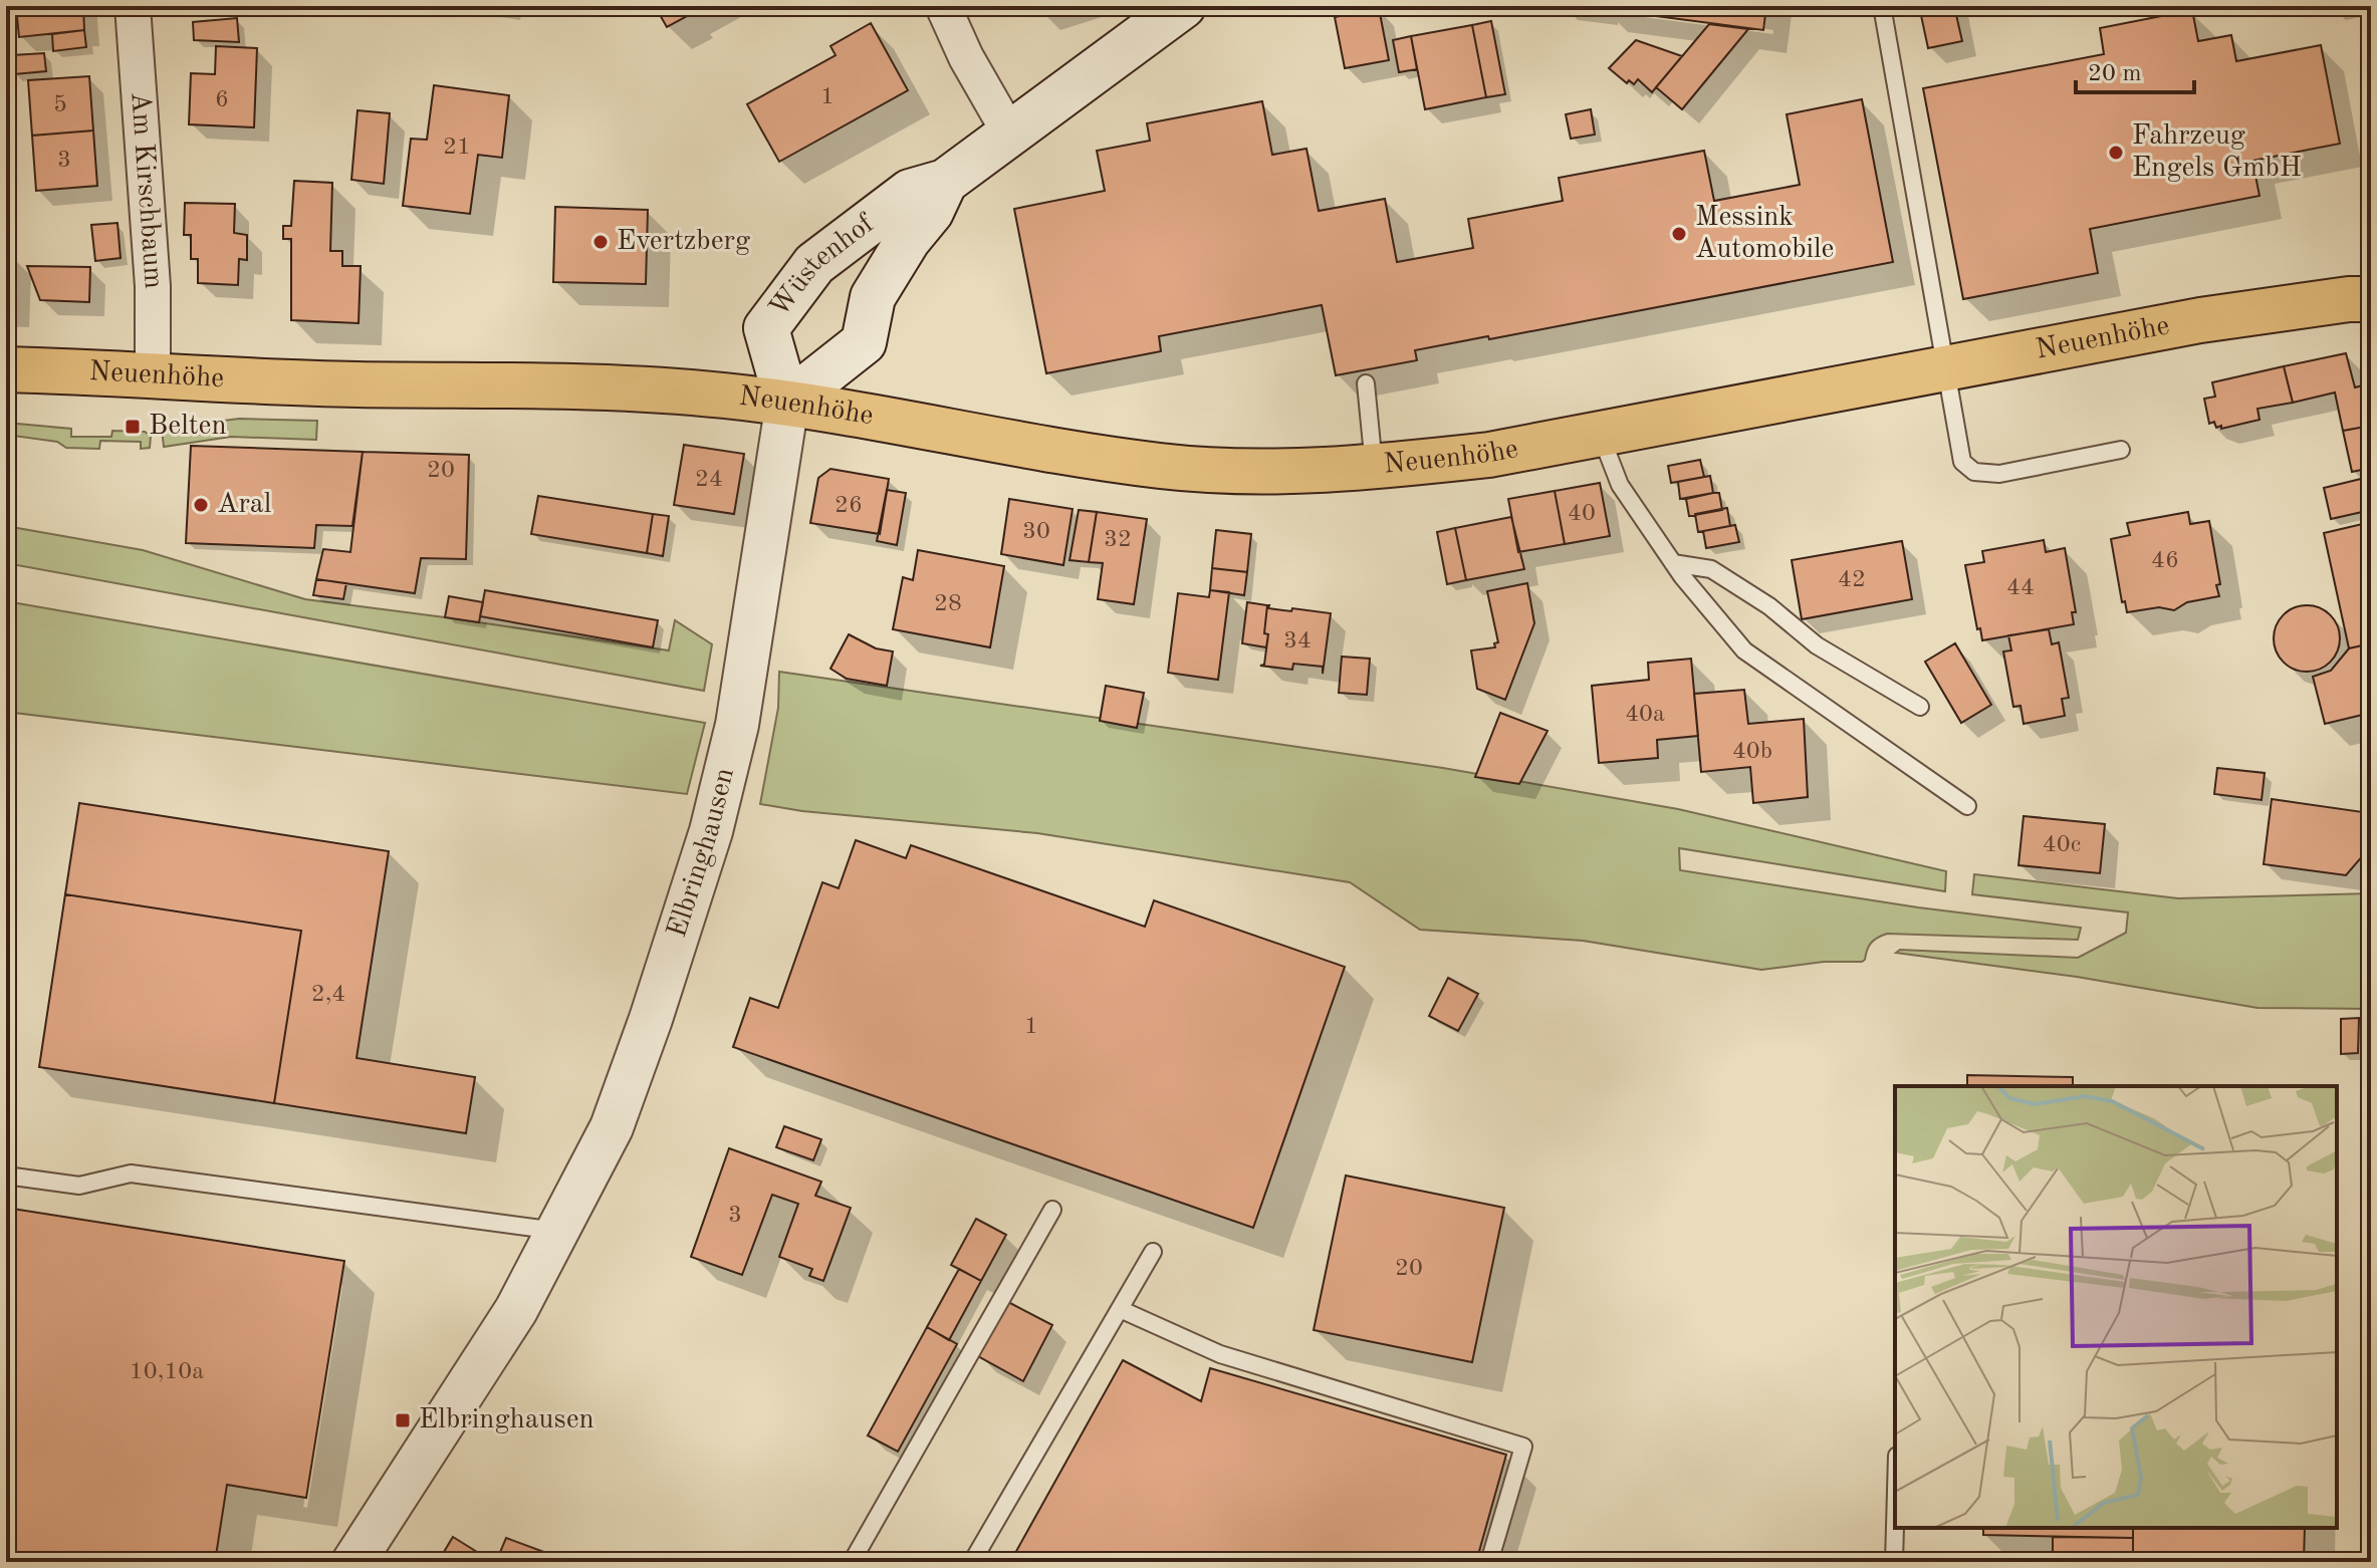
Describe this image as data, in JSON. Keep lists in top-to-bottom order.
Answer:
{
  "streets": {
    "main road": ["Wüstenhof", "Neuenhöhe"],
    "street": ["Am Kirschbaum", "Elbringhausen"]
  },
  "crossings": [
    ["Am Kirschbaum", "Neuenhöhe"],
    ["Wüstenhof", "Neuenhöhe"],
    ["Wüstenhof", "Elbringhausen"],
    ["Neuenhöhe", "Elbringhausen"]
  ],
  "places": {
    "other": [
      "Fahrzeug Engels GmbH",
      "Messink Automobile",
      "Evertzberg",
      "Aral"
    ],
    "transit": ["Belten", "Elbringhausen"]
  },
  "house_numbers": [
    "1",
    "6",
    "5",
    "21",
    "3",
    "20",
    "24",
    "26",
    "40",
    "30",
    "32",
    "46",
    "42",
    "44",
    "28",
    "34",
    "40a",
    "40b",
    "40c",
    "2,4",
    "1",
    "3",
    "20",
    "10,10a"
  ],
  "scale_bar": "20 m"
}
